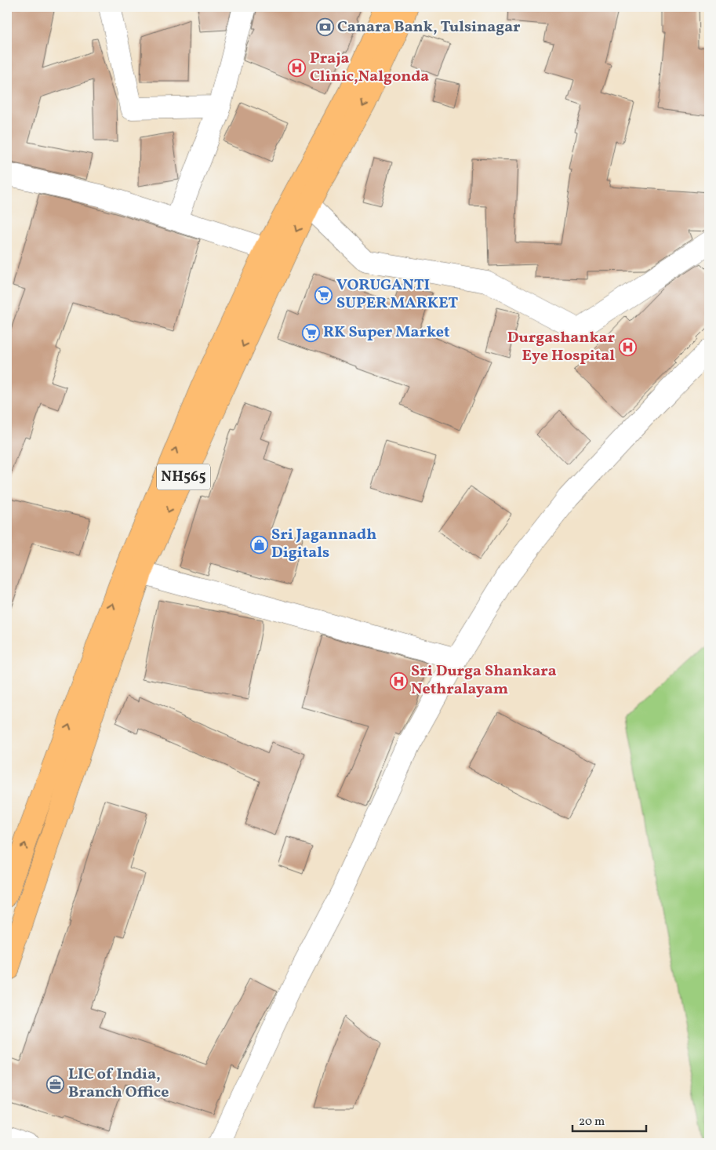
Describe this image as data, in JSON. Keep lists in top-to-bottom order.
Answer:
{
  "streets": {
    "highway": ["NH565"]
  },
  "places": {
    "bank": ["Canara Bank, Tulsinagar"],
    "hospital": ["Praja Clinic,Nalgonda", "Durgashankar Eye Hospital", "Sri Durga Shankara Nethralayam"],
    "supermarket": ["VORUGANTI SUPER MARKET", "RK Super Market"],
    "shop": ["Sri Jagannadh Digitals"],
    "office": ["LIC of India, Branch Office"]
  },
  "scale_bar": "20 m"
}
